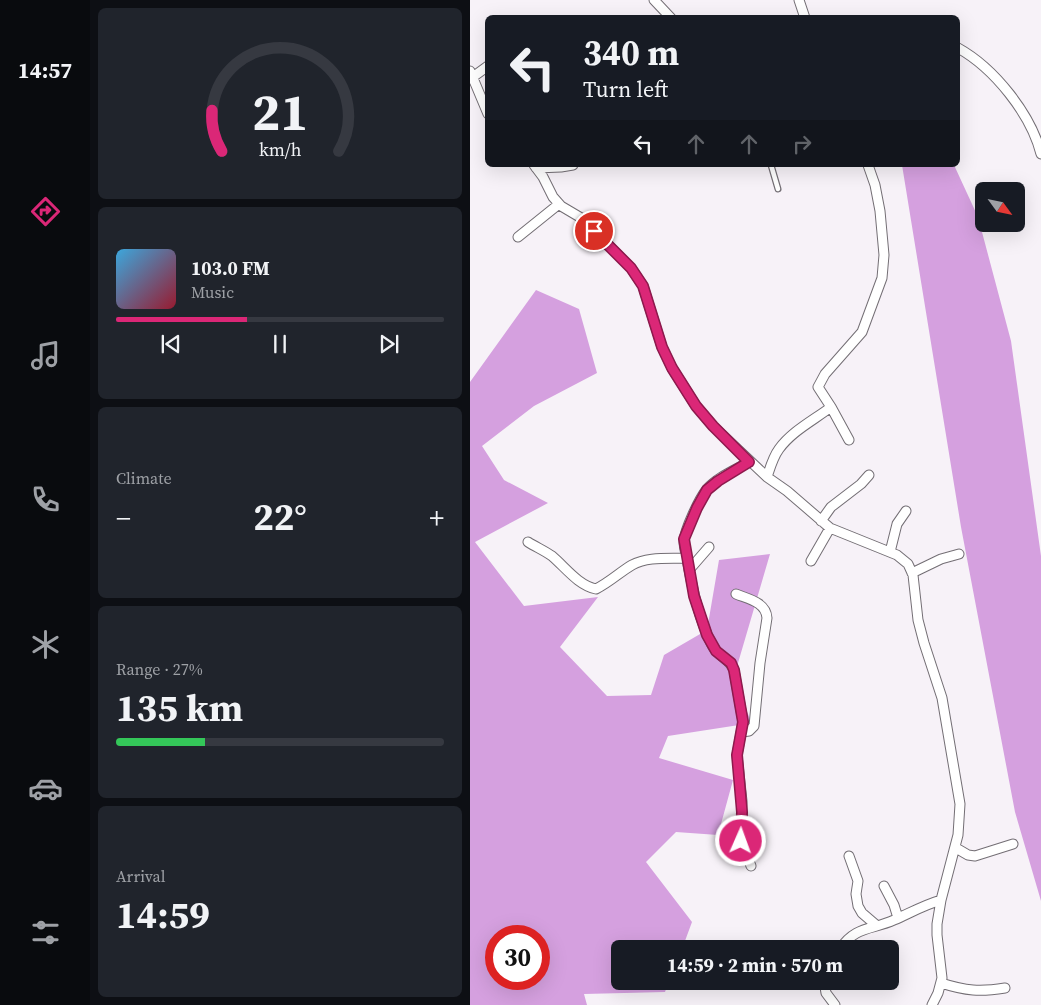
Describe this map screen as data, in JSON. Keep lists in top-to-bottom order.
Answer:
{
  "north": "bottom right",
  "page": {
    "tabs": "14:57",
    "turn": ["340 m", "Turn left"],
    "song": ["103.0 FM", "Music"],
    "tile": [
      "Climate",
      ["Range · 27%", "135 km"],
      ["Arrival", "14:59"]
    ],
    "heat": ["−", "22°", "+"],
    "limit": "30",
    "trip": "14:59 · 2 min · 570 m",
    "gauge": ["21", "km/h"]
  }
}
